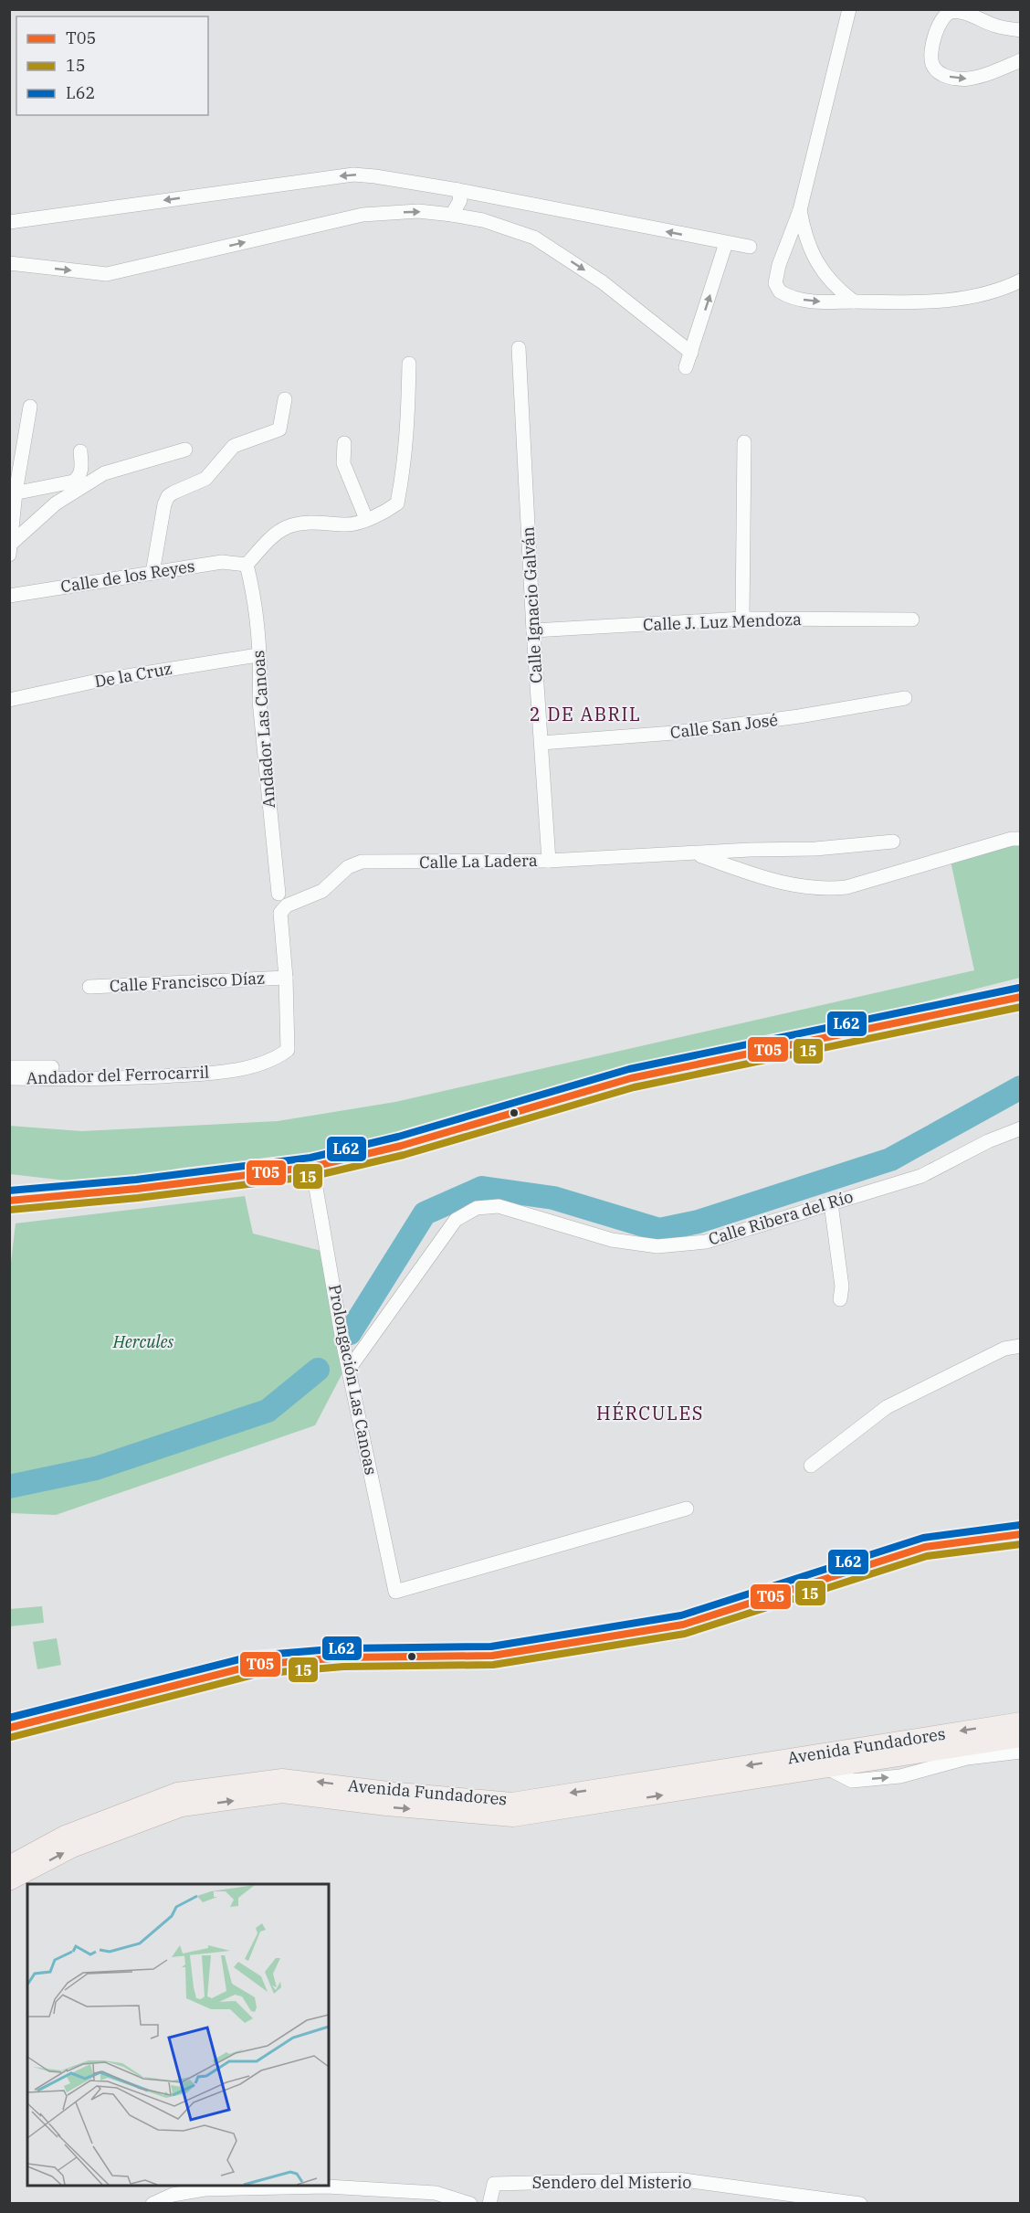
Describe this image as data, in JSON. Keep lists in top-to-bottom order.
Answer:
{
  "streets": {
    "main road": ["Avenida Fundadores"],
    "street": [
      "Calle de los Reyes",
      "Calle Ignacio Galván",
      "Calle J. Luz Mendoza",
      "De la Cruz",
      "Calle San José",
      "Andador Las Canoas",
      "Calle La Ladera",
      "Calle Francisco Díaz",
      "Andador del Ferrocarril",
      "Calle Ribera del Río",
      "Prolongación Las Canoas",
      "Sendero del Misterio"
    ]
  },
  "crossings": [
    ["Calle de los Reyes", "Andador Las Canoas"],
    ["Calle Ignacio Galván", "Calle J. Luz Mendoza"],
    ["Calle Ignacio Galván", "Calle San José"],
    ["Calle Ignacio Galván", "Calle La Ladera"],
    ["De la Cruz", "Andador Las Canoas"],
    ["Calle La Ladera", "Calle Francisco Díaz"],
    ["Calle La Ladera", "Andador del Ferrocarril"],
    ["Calle Francisco Díaz", "Andador del Ferrocarril"],
    ["Calle Ribera del Río", "Prolongación Las Canoas"]
  ],
  "districts": ["2 DE ABRIL", "HÉRCULES"],
  "parks": ["Hercules"],
  "lines": ["transit line L62", "transit line T05", "transit line 15"],
  "legend": ["T05", "15", "L62"]
}
